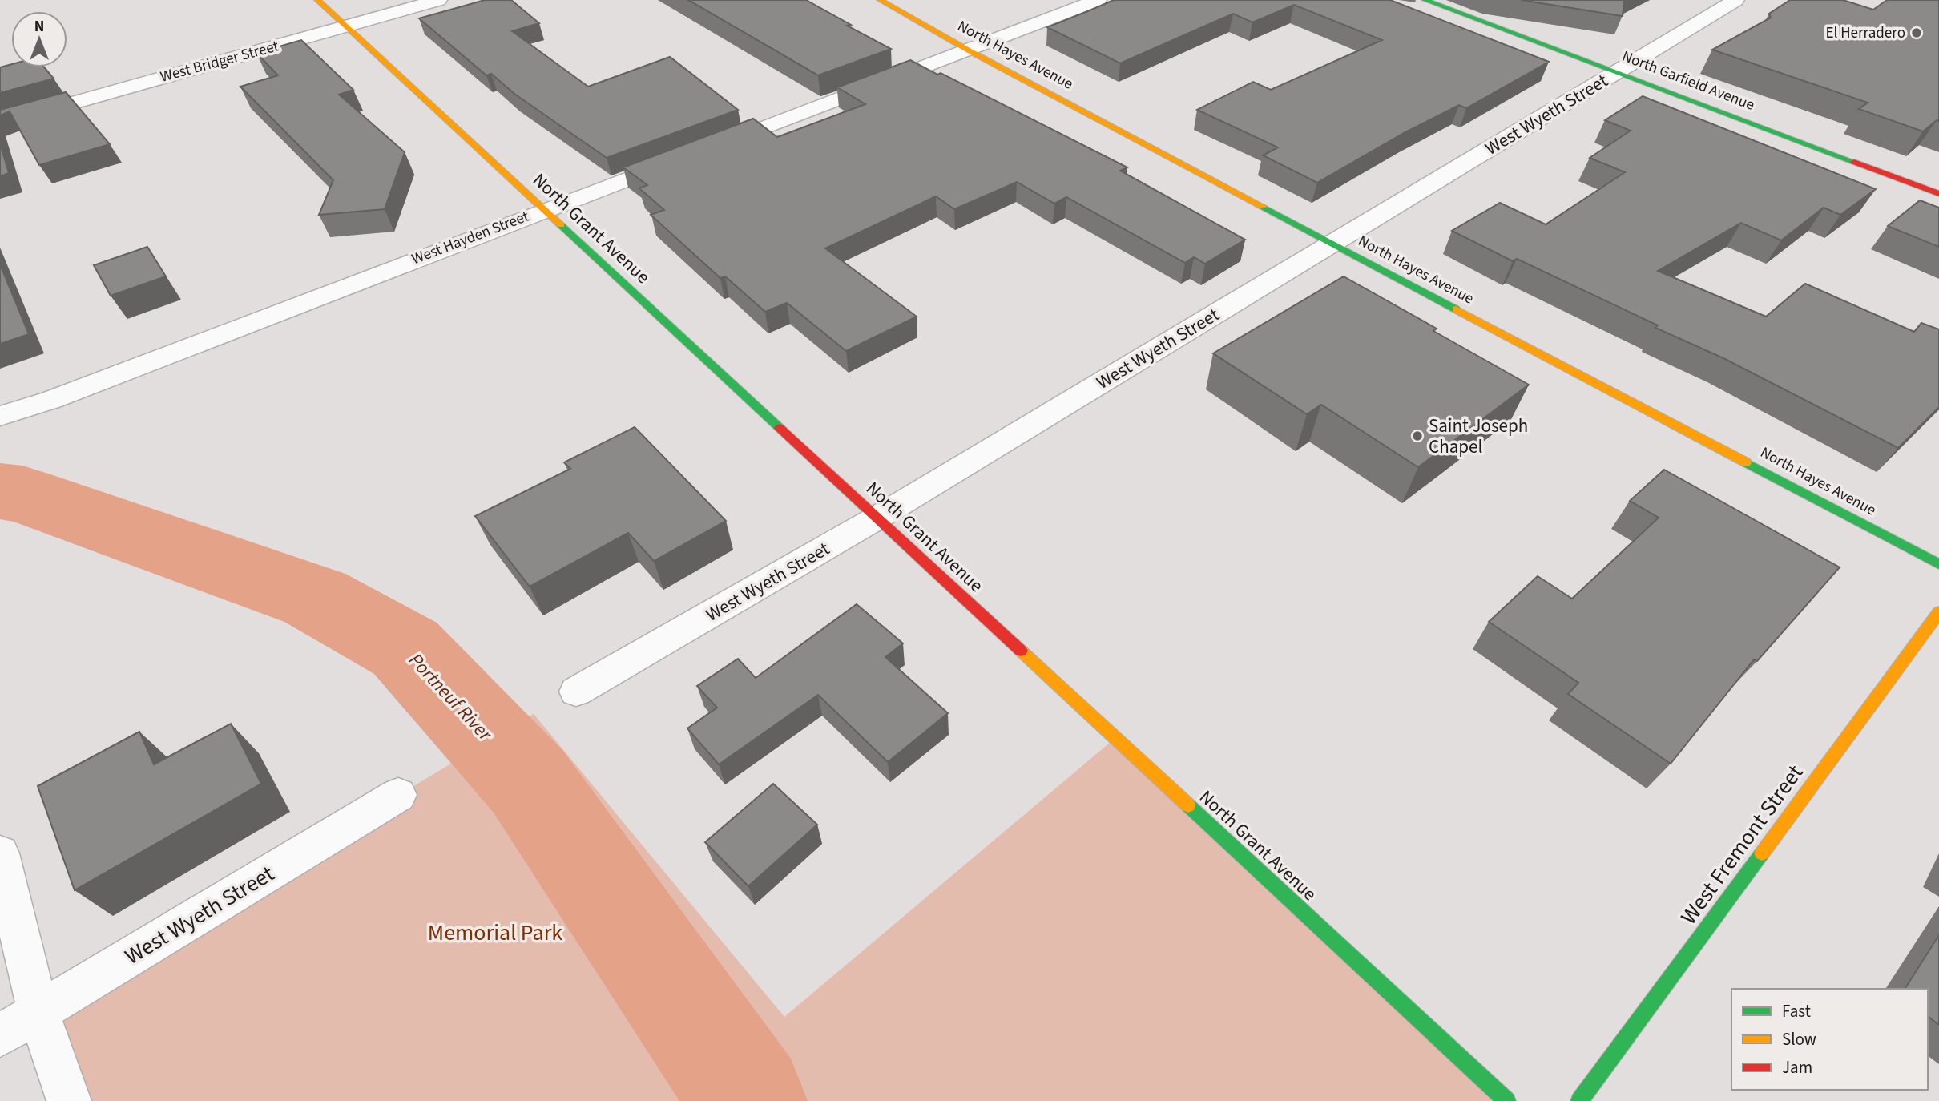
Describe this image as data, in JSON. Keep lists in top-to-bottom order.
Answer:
{
  "streets": {
    "street": [
      "North Hayes Avenue",
      "West Bridger Street",
      "North Garfield Avenue",
      "West Wyeth Street",
      "North Grant Avenue",
      "West Hayden Street",
      "West Fremont Street"
    ]
  },
  "crossings": [
    ["North Hayes Avenue", "West Wyeth Street"],
    ["North Hayes Avenue", "West Hayden Street"],
    ["West Bridger Street", "North Grant Avenue"],
    ["North Garfield Avenue", "West Wyeth Street"],
    ["West Wyeth Street", "North Grant Avenue"],
    ["North Grant Avenue", "West Hayden Street"]
  ],
  "water": ["Portneuf River"],
  "parks": ["Memorial Park"],
  "places": ["El Herradero", "Saint Joseph Chapel"],
  "legend": ["Fast", "Slow", "Jam"],
  "north": "top"
}
